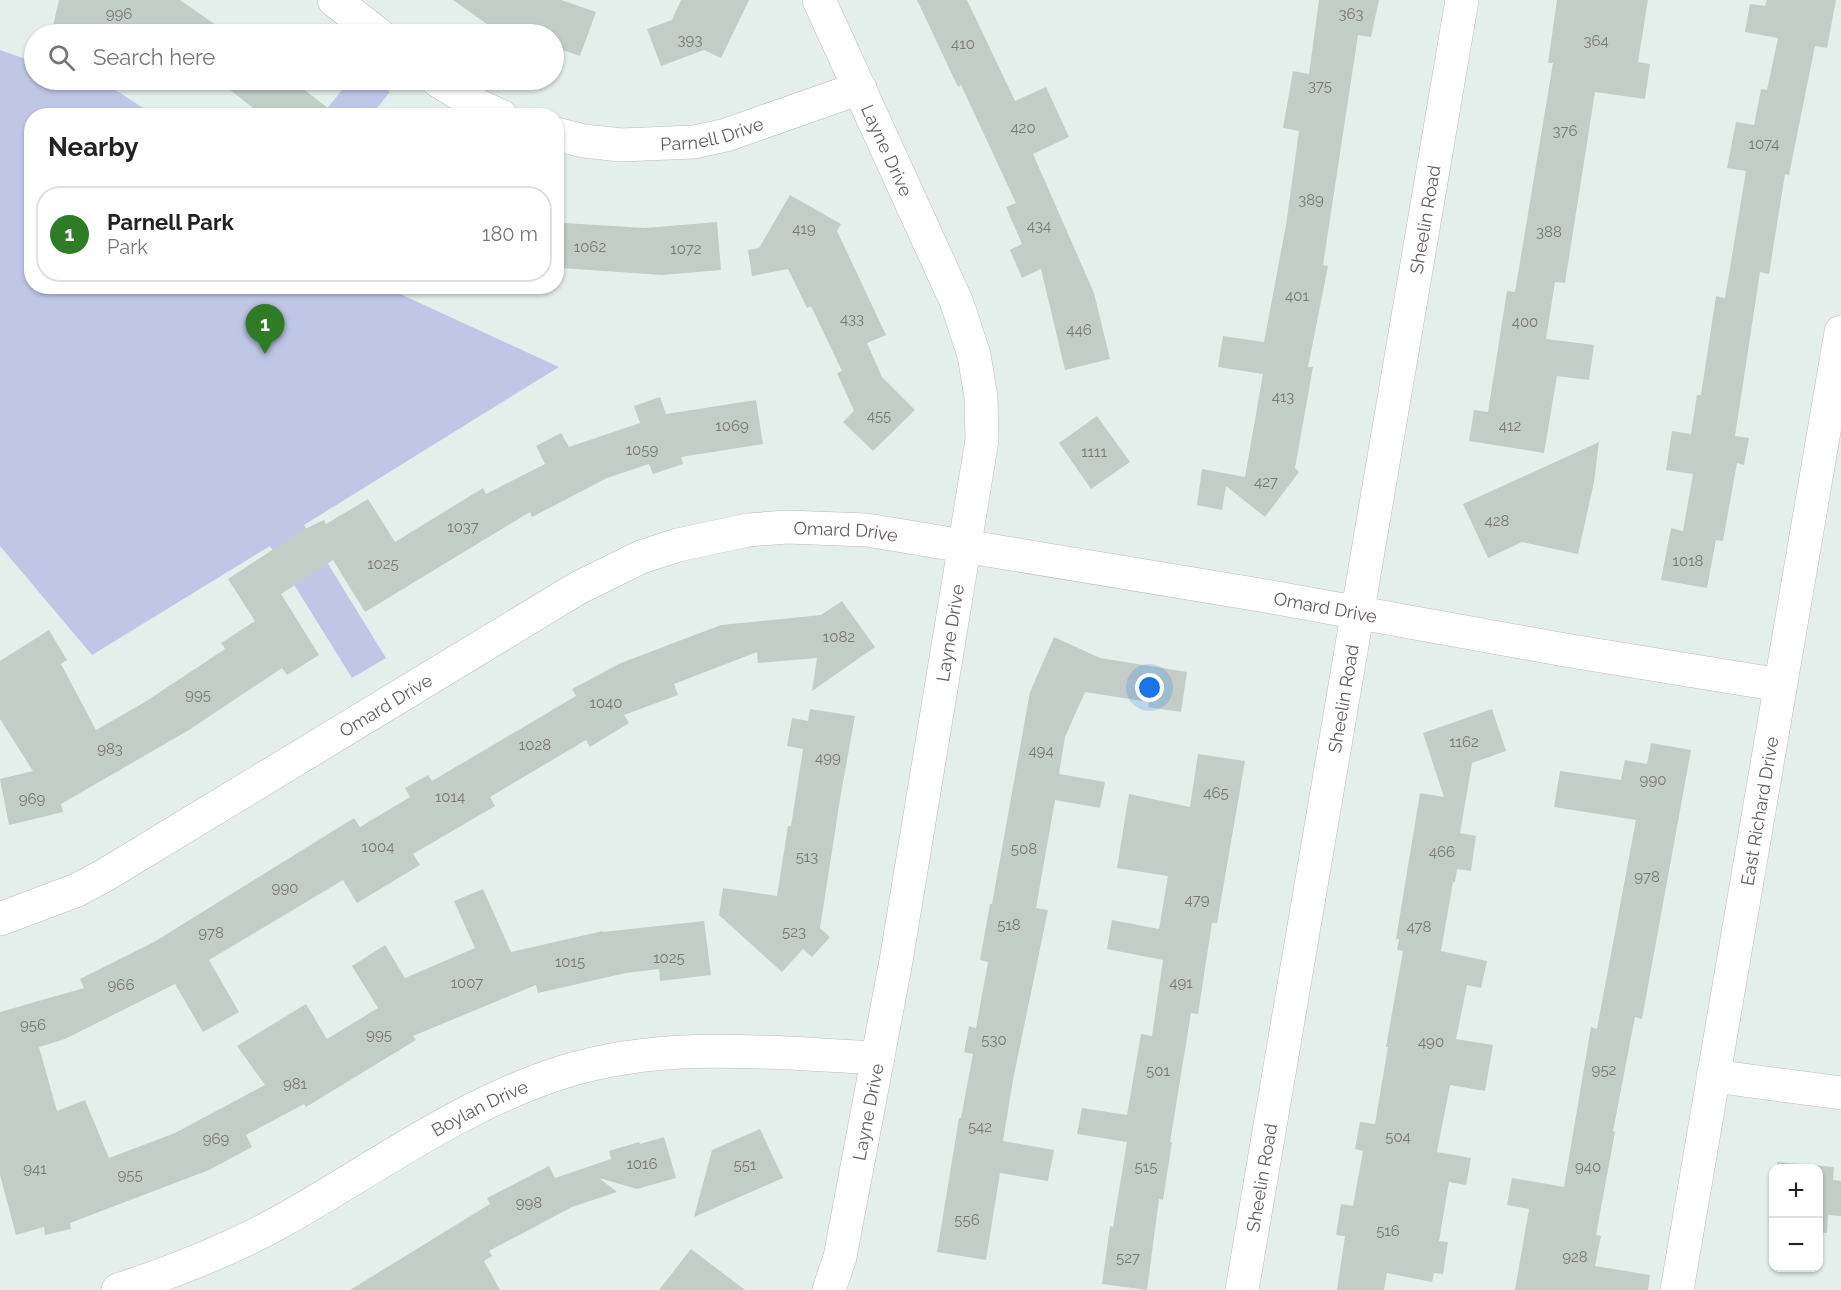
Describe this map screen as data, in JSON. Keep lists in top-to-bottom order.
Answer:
{
  "streets": {
    "street": [
      "Parnell Drive",
      "Layne Drive",
      "Sheelin Road",
      "Omard Drive",
      "East Richard Drive",
      "Boylan Drive"
    ]
  },
  "crossings": [
    ["Parnell Drive", "Layne Drive"],
    ["Layne Drive", "Omard Drive"],
    ["Layne Drive", "Boylan Drive"],
    ["Sheelin Road", "Omard Drive"],
    ["Omard Drive", "East Richard Drive"]
  ],
  "house_numbers": [
    "996",
    "363",
    "393",
    "364",
    "410",
    "375",
    "420",
    "376",
    "1074",
    "389",
    "434",
    "419",
    "388",
    "1062",
    "1072",
    "401",
    "433",
    "400",
    "446",
    "413",
    "455",
    "1069",
    "412",
    "1059",
    "1111",
    "427",
    "428",
    "1037",
    "1018",
    "1025",
    "1082",
    "995",
    "1040",
    "1162",
    "1028",
    "983",
    "494",
    "499",
    "990",
    "465",
    "1014",
    "969",
    "1004",
    "508",
    "466",
    "513",
    "978",
    "990",
    "479",
    "518",
    "478",
    "523",
    "978",
    "1025",
    "1015",
    "1007",
    "491",
    "966",
    "956",
    "995",
    "530",
    "490",
    "952",
    "501",
    "981",
    "542",
    "504",
    "969",
    "1016",
    "551",
    "515",
    "940",
    "941",
    "955",
    "998",
    "556",
    "516",
    "928",
    "527"
  ],
  "page": {
    "search": "Search here",
    "heading": "Nearby",
    "list": [
      {
        "mark": "1",
        "name": "Parnell Park",
        "note": "Park",
        "value": "180 m"
      }
    ],
    "pins": "1",
    "map_buttons": ["+", "−"]
  }
}
